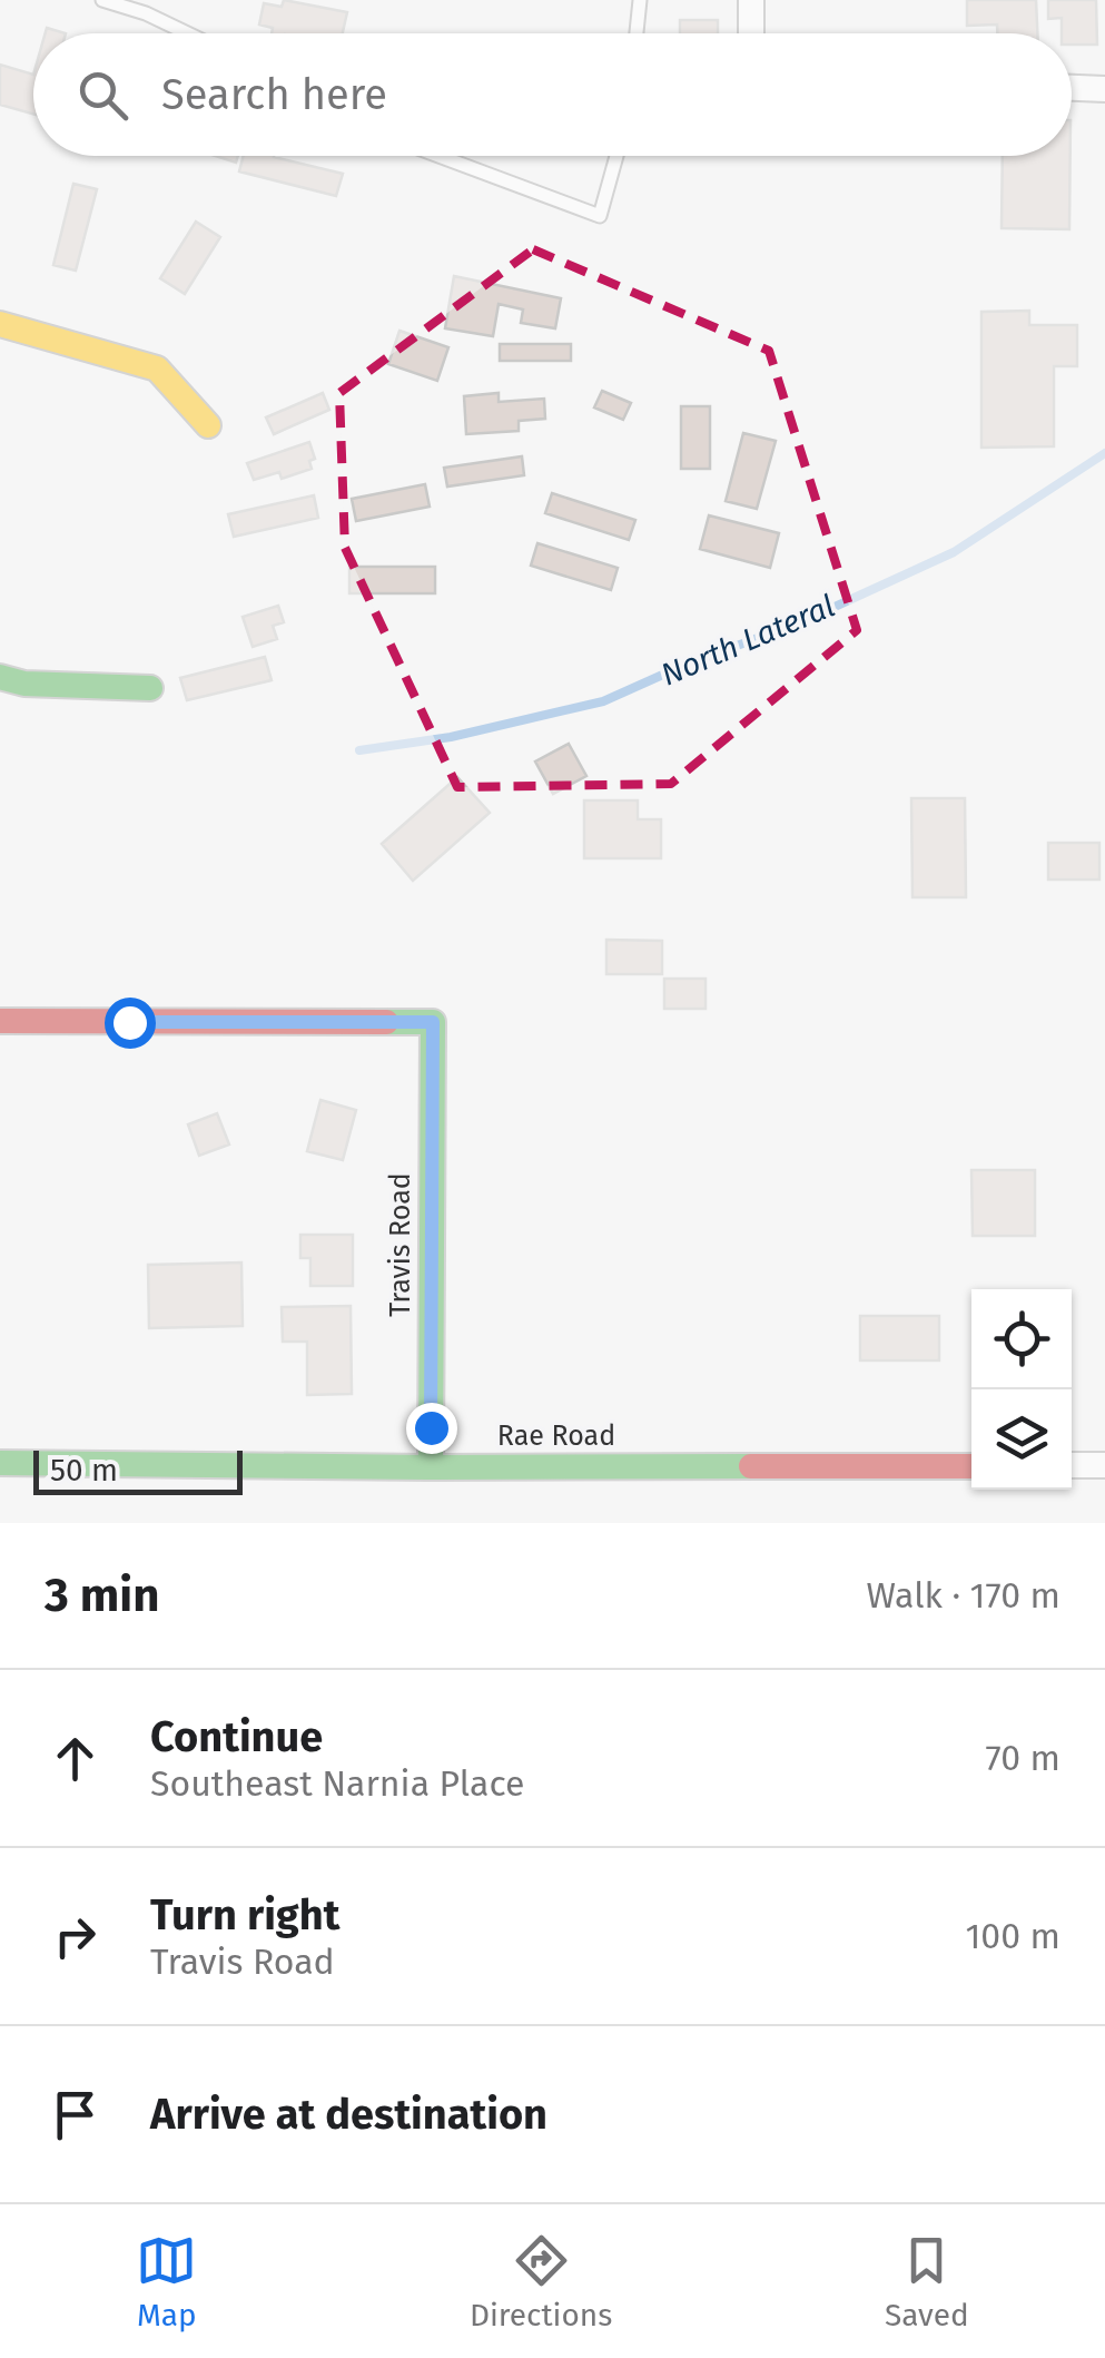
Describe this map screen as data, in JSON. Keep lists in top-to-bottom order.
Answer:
{
  "streets": {
    "street": ["Travis Road", "Rae Road"]
  },
  "crossings": [
    ["Travis Road", "Rae Road"]
  ],
  "water": ["North Lateral"],
  "scale_bar": "50 m",
  "page": {
    "search": "Search here",
    "scale": "50 m",
    "heading": ["3 min", "Walk · 170 m"],
    "list": [
      ["Continue", "Southeast Narnia Place", "70 m"],
      ["Turn right", "Travis Road", "100 m"],
      "Arrive at destination"
    ],
    "nav": ["Map", "Directions", "Saved"]
  }
}
